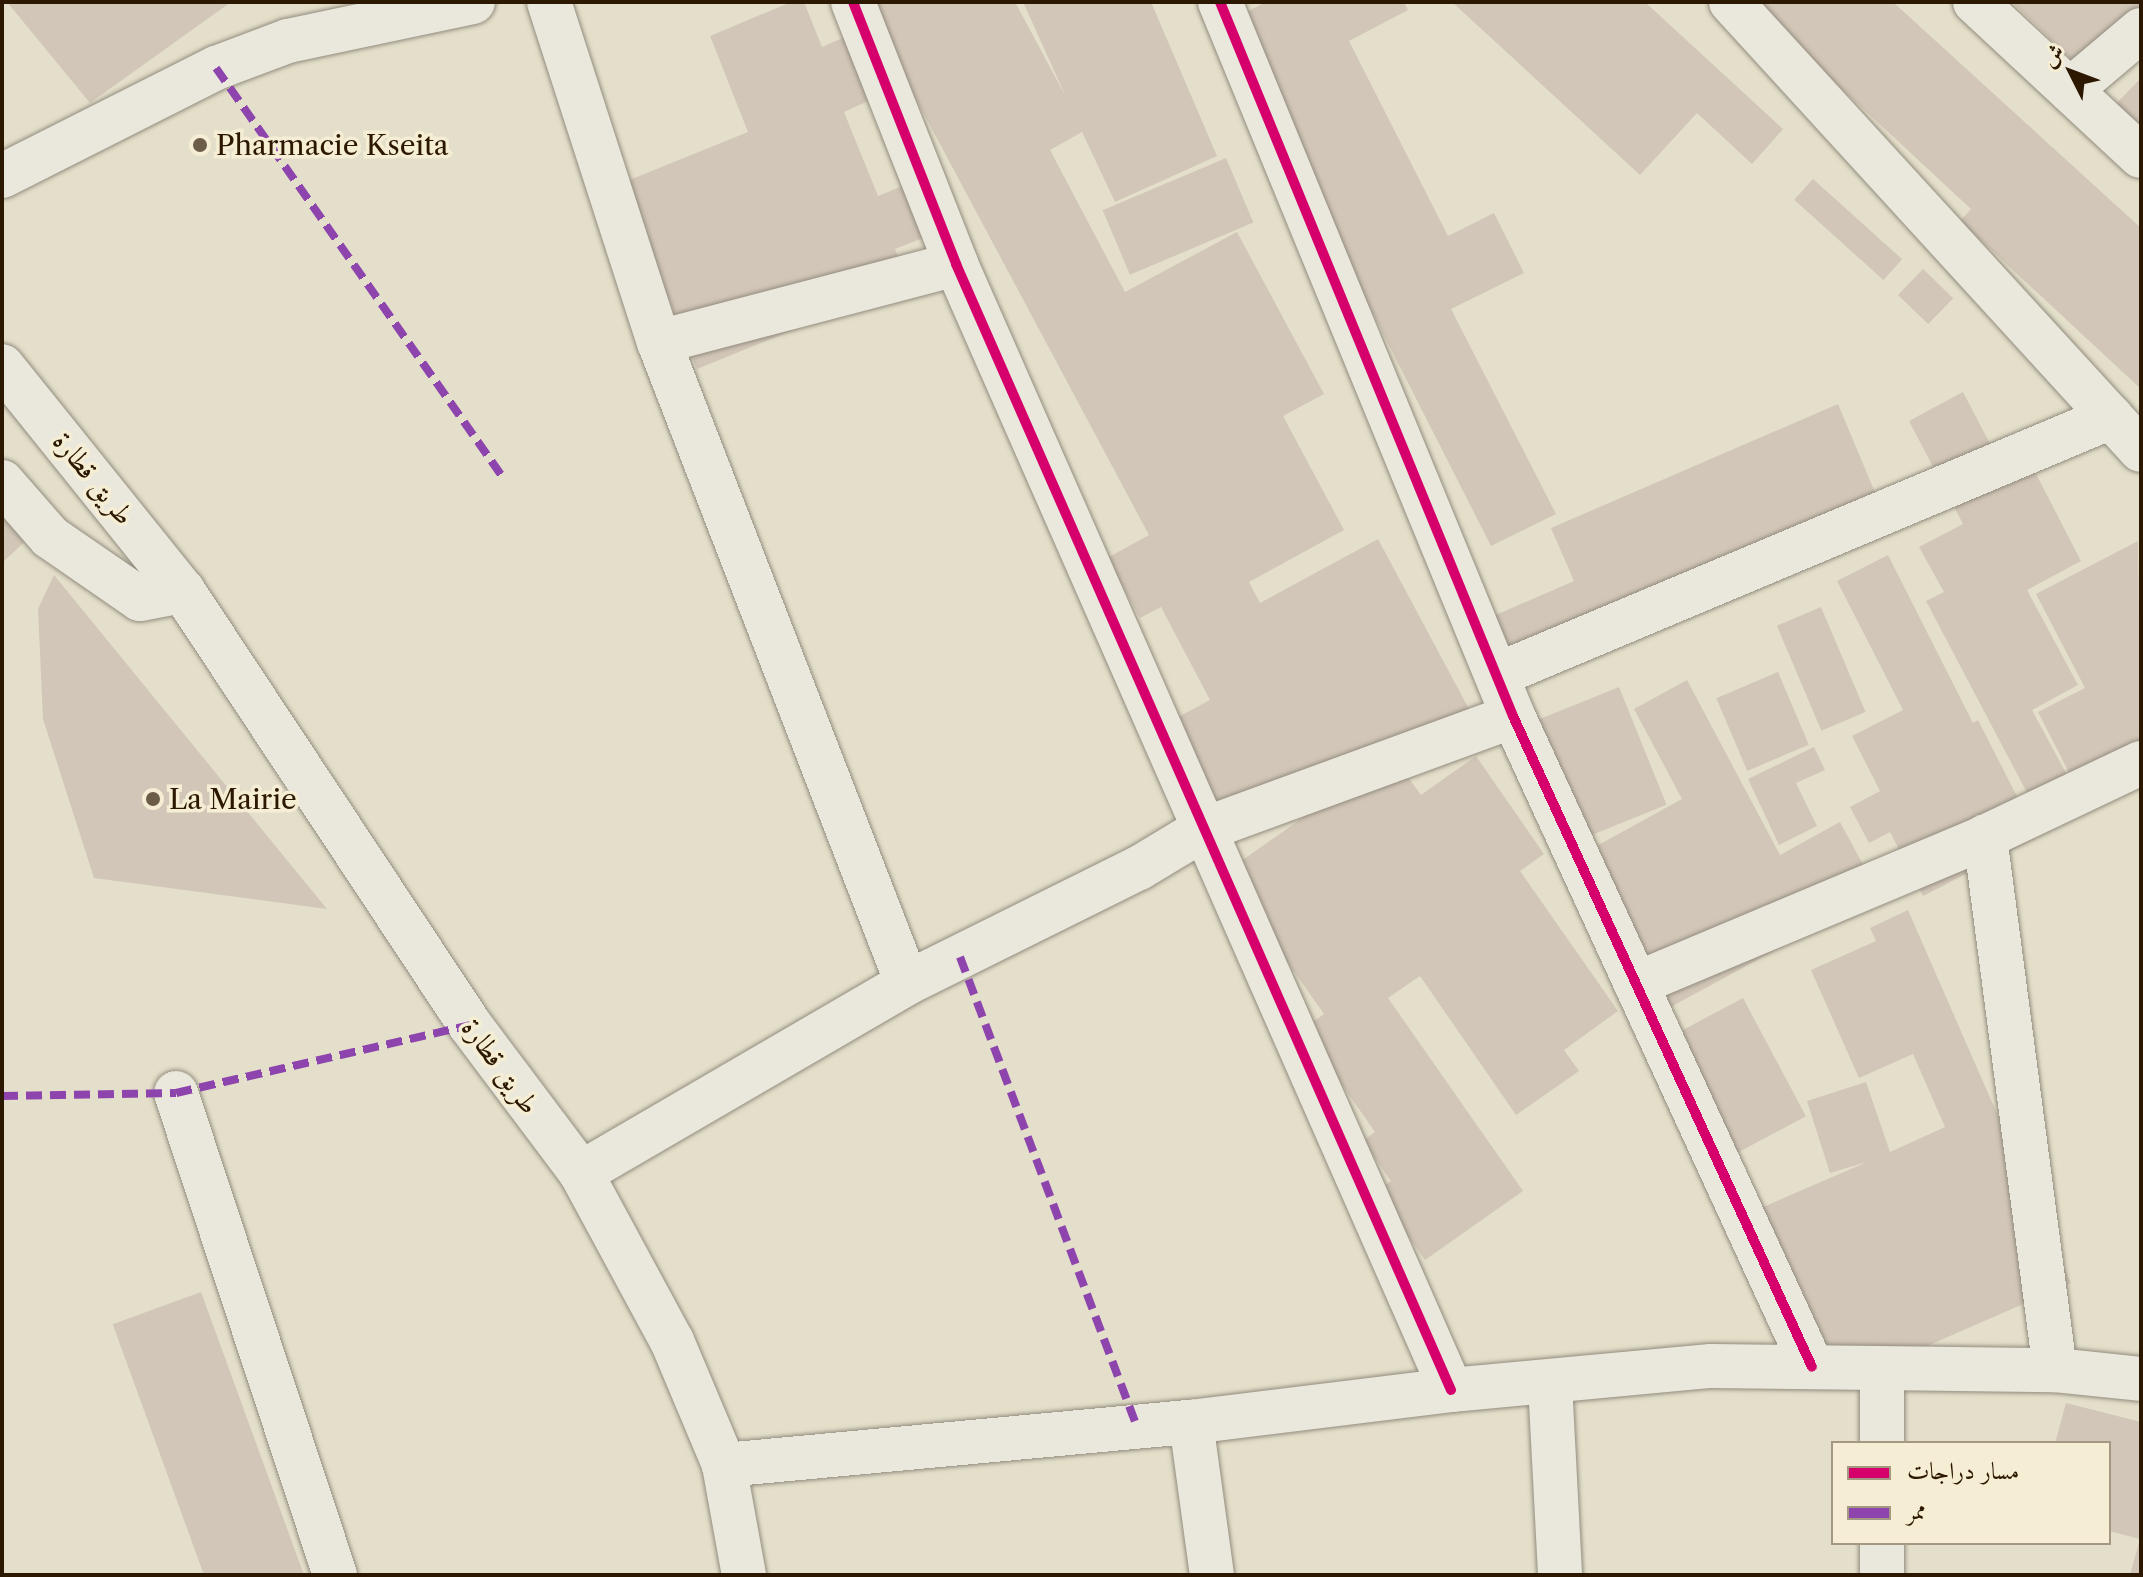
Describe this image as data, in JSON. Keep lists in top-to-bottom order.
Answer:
{
  "streets": {
    "street": ["طريق قطارة"]
  },
  "places": ["Pharmacie Kseita", "La Mairie"],
  "legend": ["مسار دراجات", "ممر"],
  "north": "top left"
}
